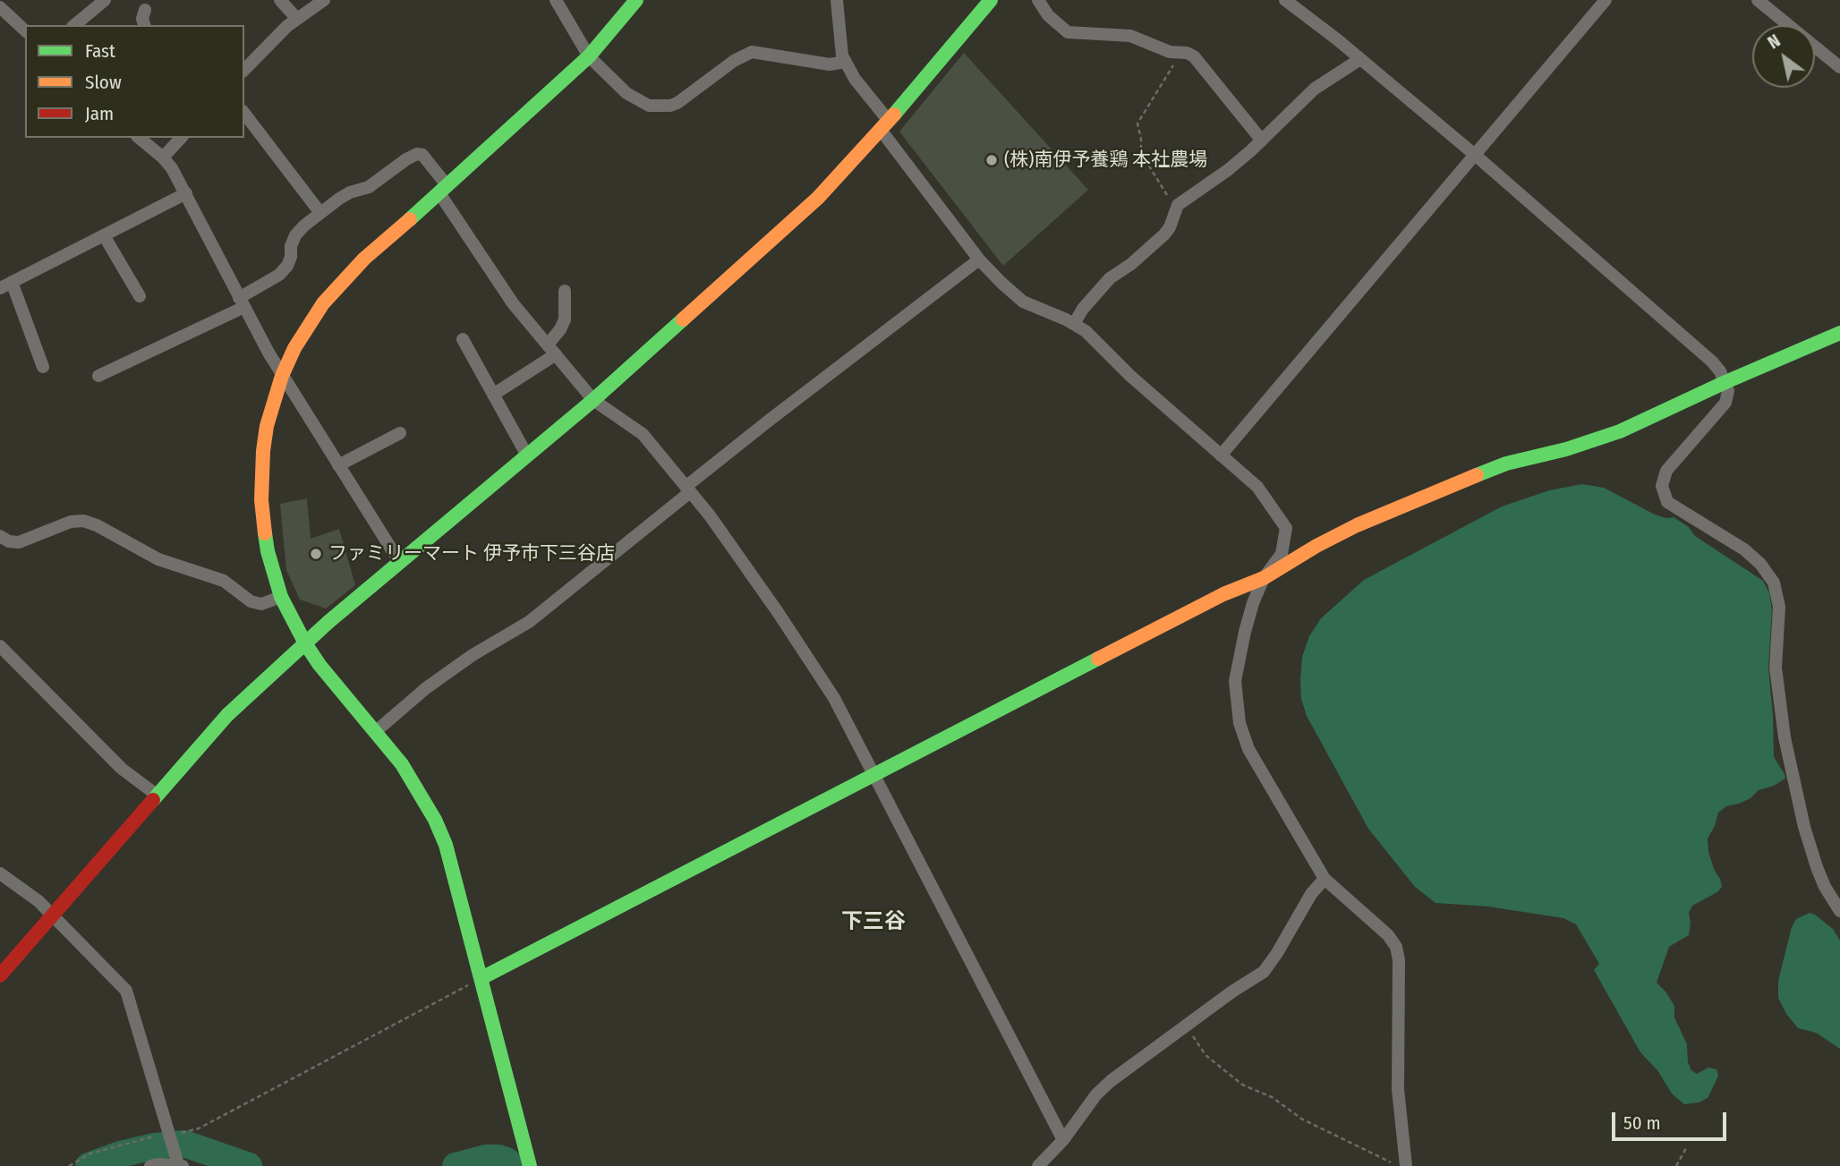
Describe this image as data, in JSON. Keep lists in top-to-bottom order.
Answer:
{
  "districts": ["下三谷"],
  "places": ["(株)南伊予養鶏 本社農場", "ファミリーマート 伊予市下三谷店"],
  "legend": ["Fast", "Slow", "Jam"],
  "scale_bar": "50 m",
  "north": "top left"
}
